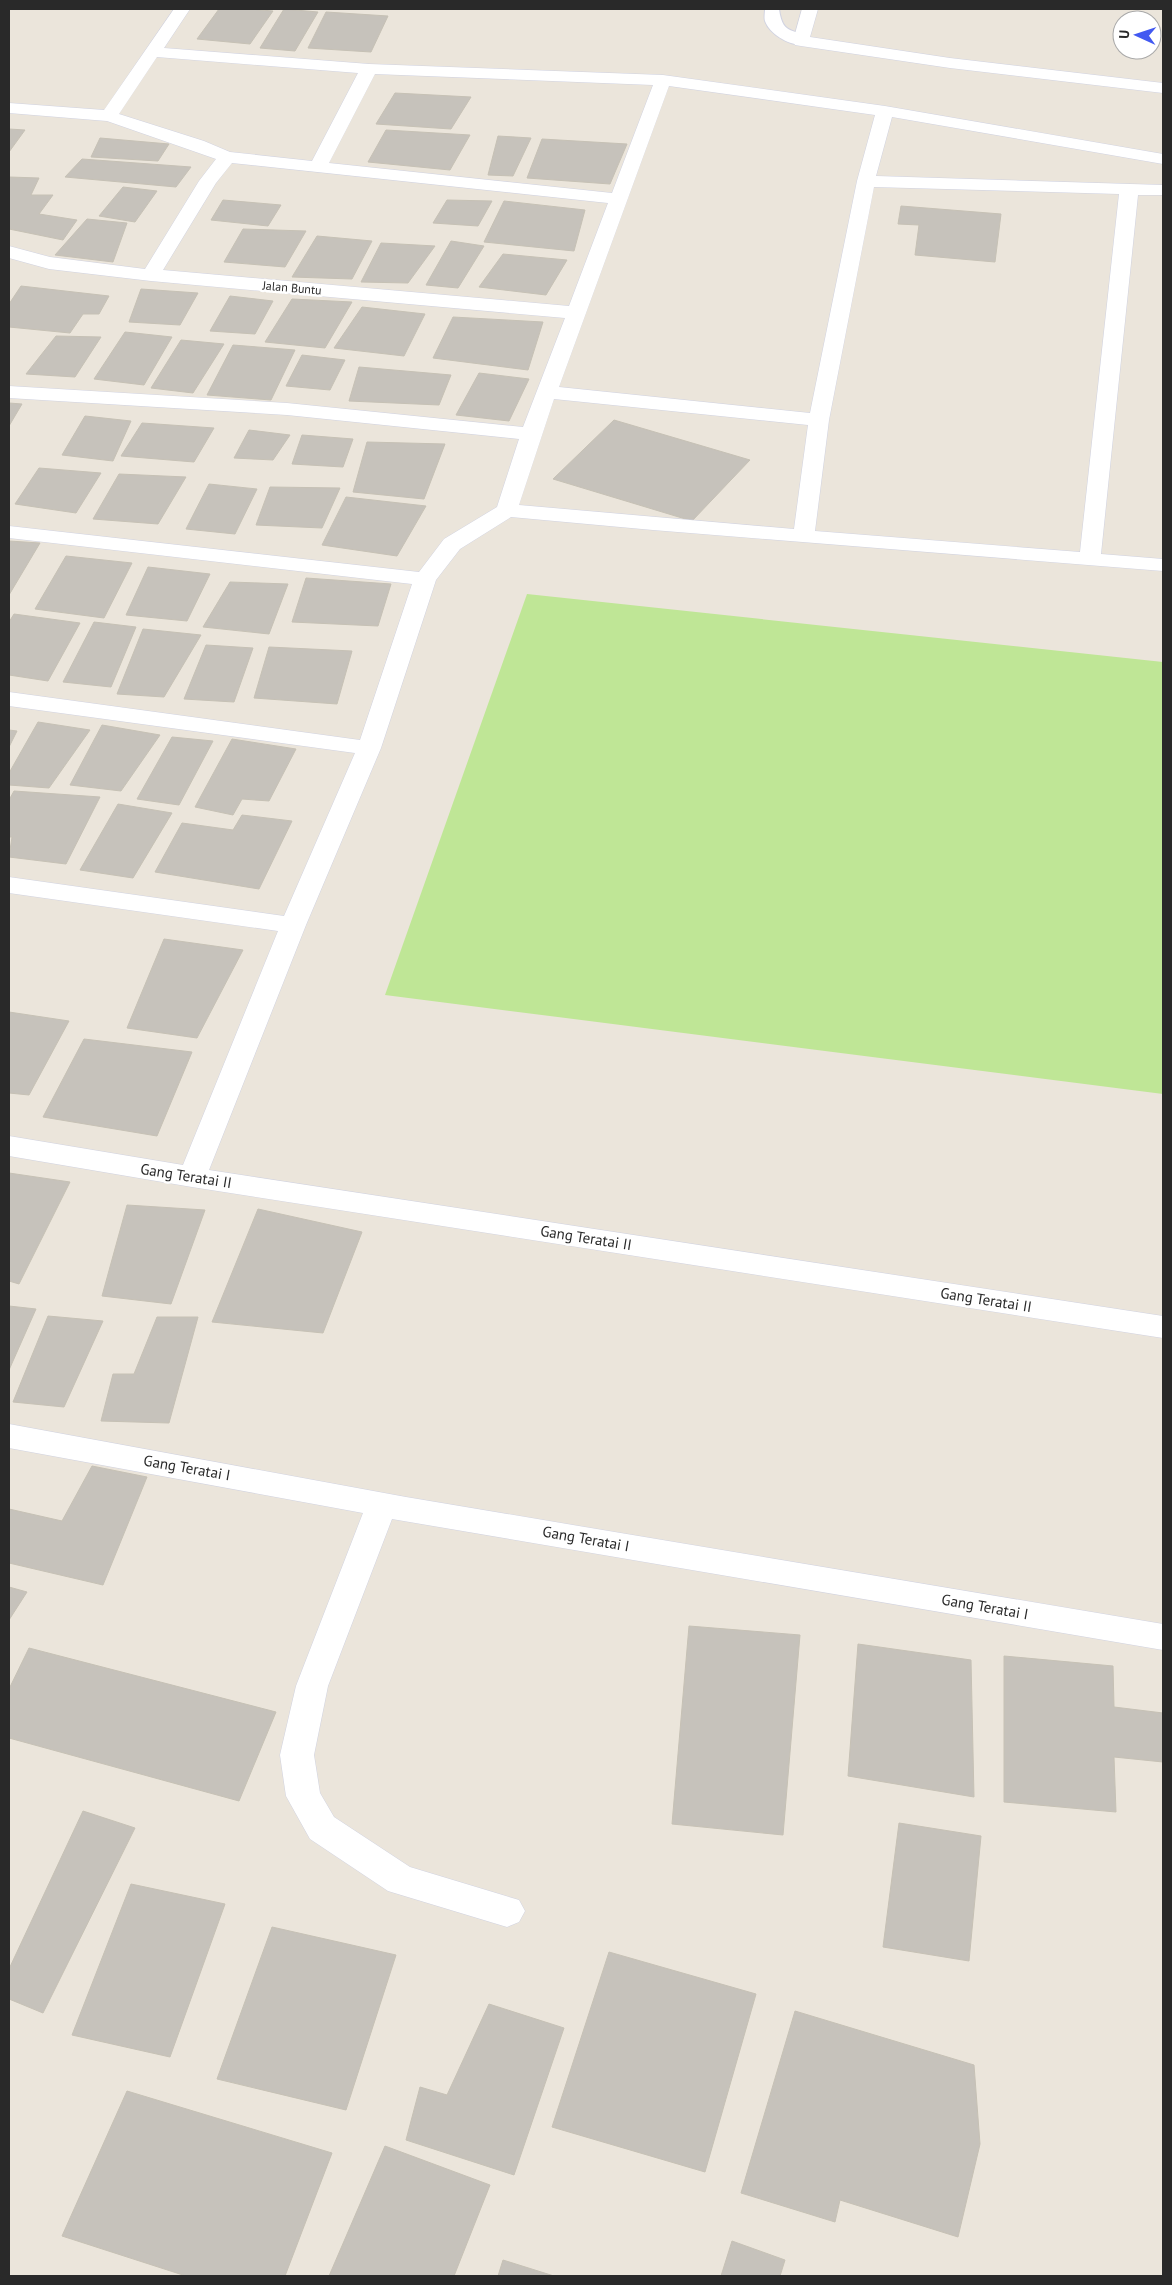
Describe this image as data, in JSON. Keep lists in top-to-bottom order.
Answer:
{
  "streets": {
    "street": ["Jalan Buntu", "Gang Teratai II", "Gang Teratai I"]
  },
  "north": "left"
}
